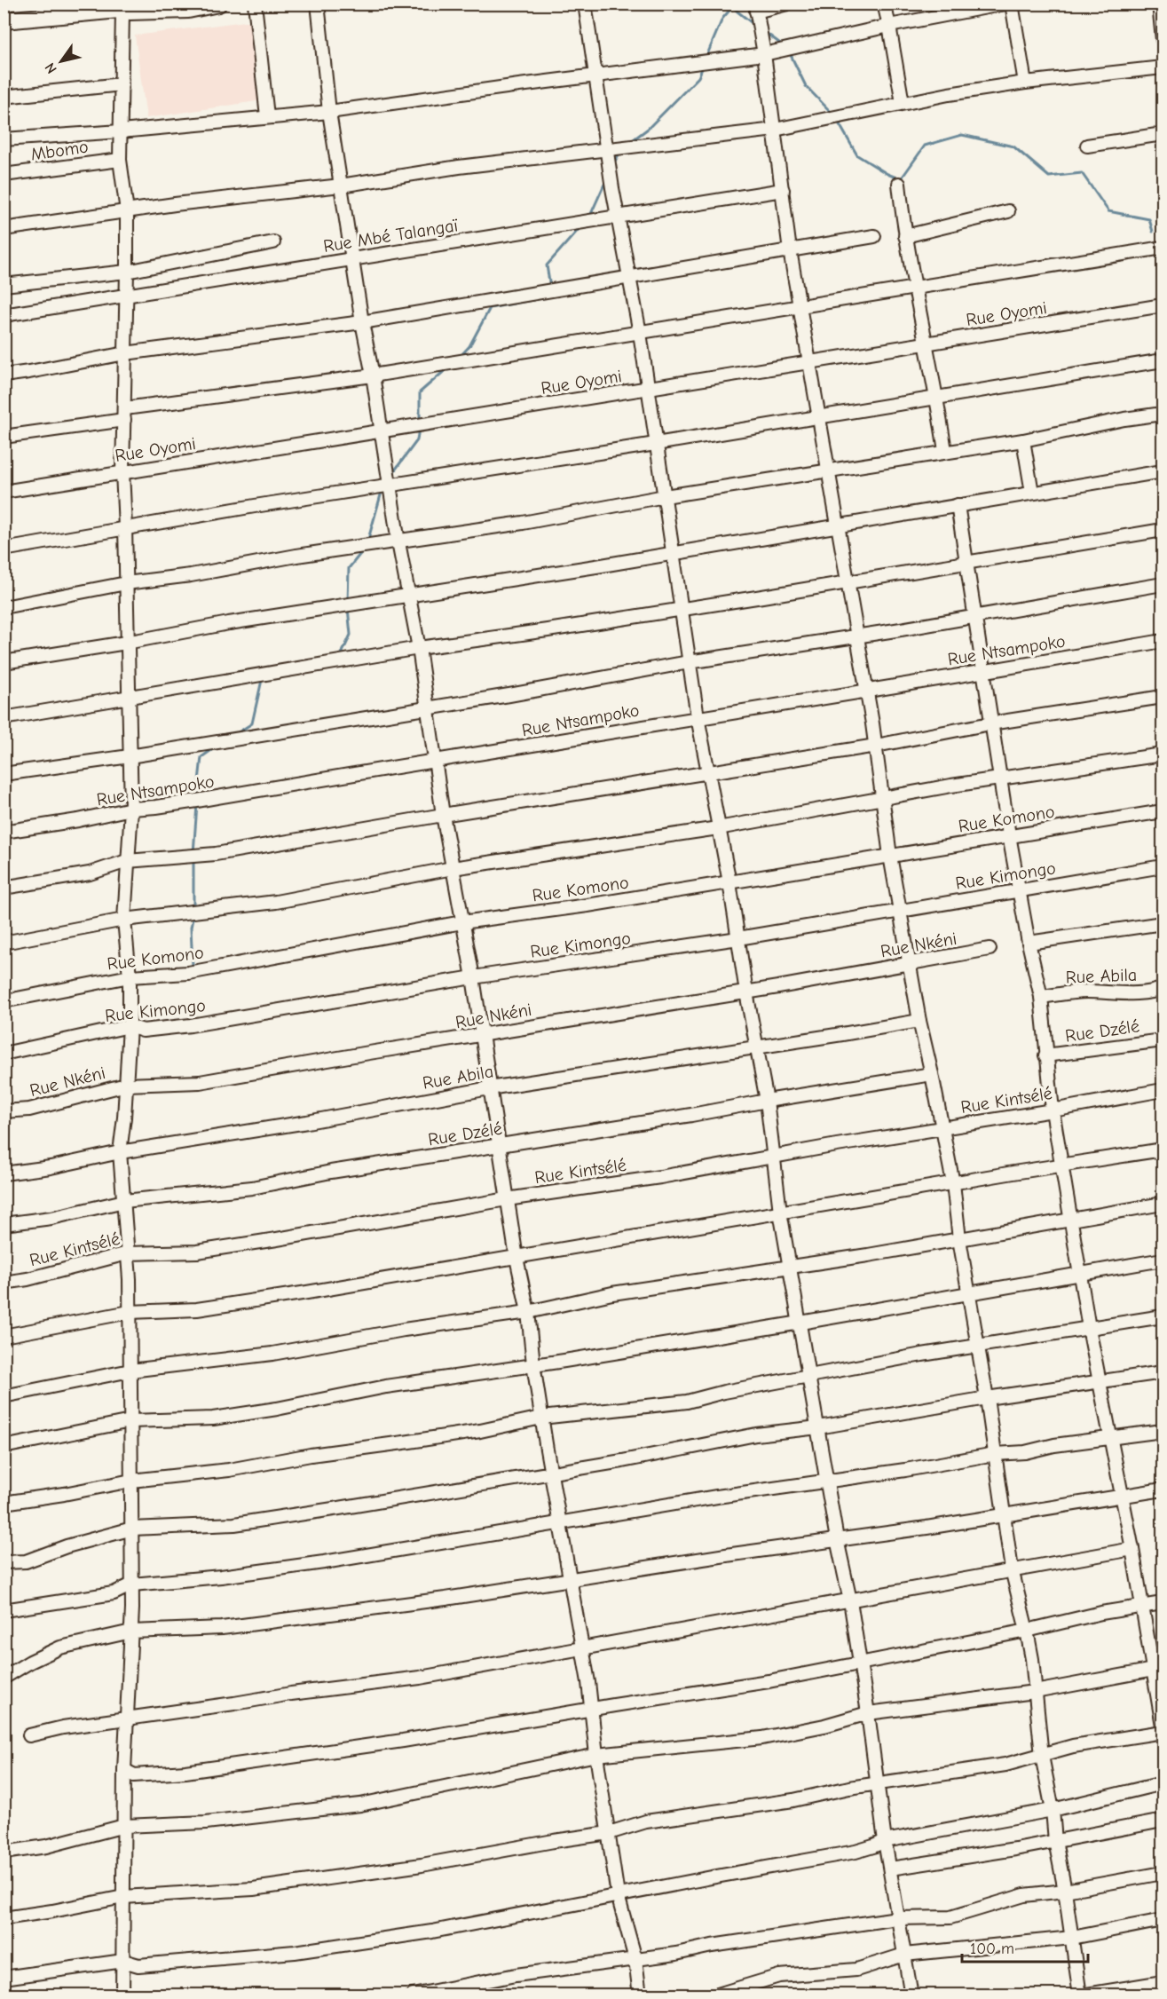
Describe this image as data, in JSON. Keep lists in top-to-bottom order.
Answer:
{
  "streets": {
    "street": [
      "Mbomo",
      "Rue Mbé Talangaï",
      "Rue Oyomi",
      "Rue Ntsampoko",
      "Rue Komono",
      "Rue Kimongo",
      "Rue Nkéni",
      "Rue Abila",
      "Rue Dzélé",
      "Rue Kintsélé"
    ]
  },
  "scale_bar": "100 m",
  "north": "bottom left"
}
